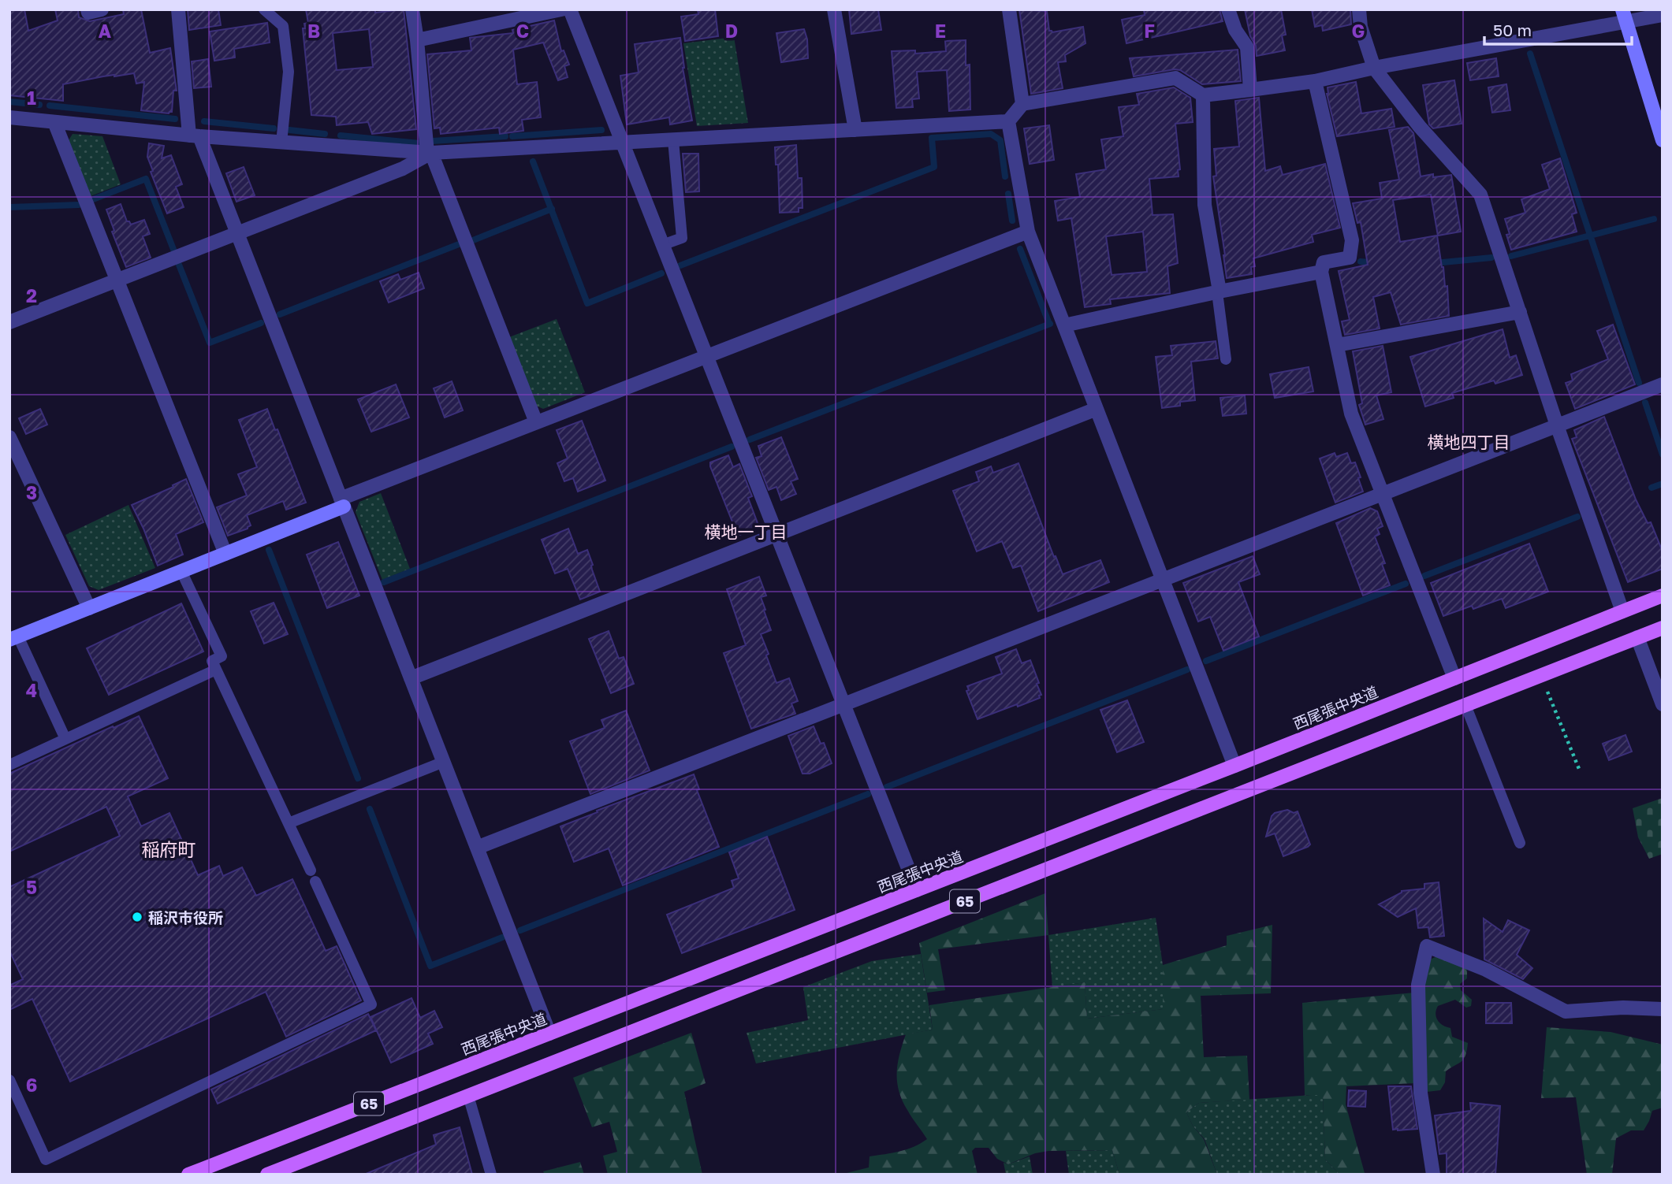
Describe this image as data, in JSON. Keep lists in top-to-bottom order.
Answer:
{
  "streets": {
    "main road": ["西尾張中央道", "65"]
  },
  "districts": ["横地四丁目", "横地一丁目", "稲府町"],
  "places": ["稲沢市役所"],
  "scale_bar": "50 m",
  "grid": {
    "columns": [
      "A",
      "B",
      "C",
      "D",
      "E",
      "F",
      "G"
    ],
    "rows": [
      "1",
      "2",
      "3",
      "4",
      "5",
      "6"
    ]
  }
}
